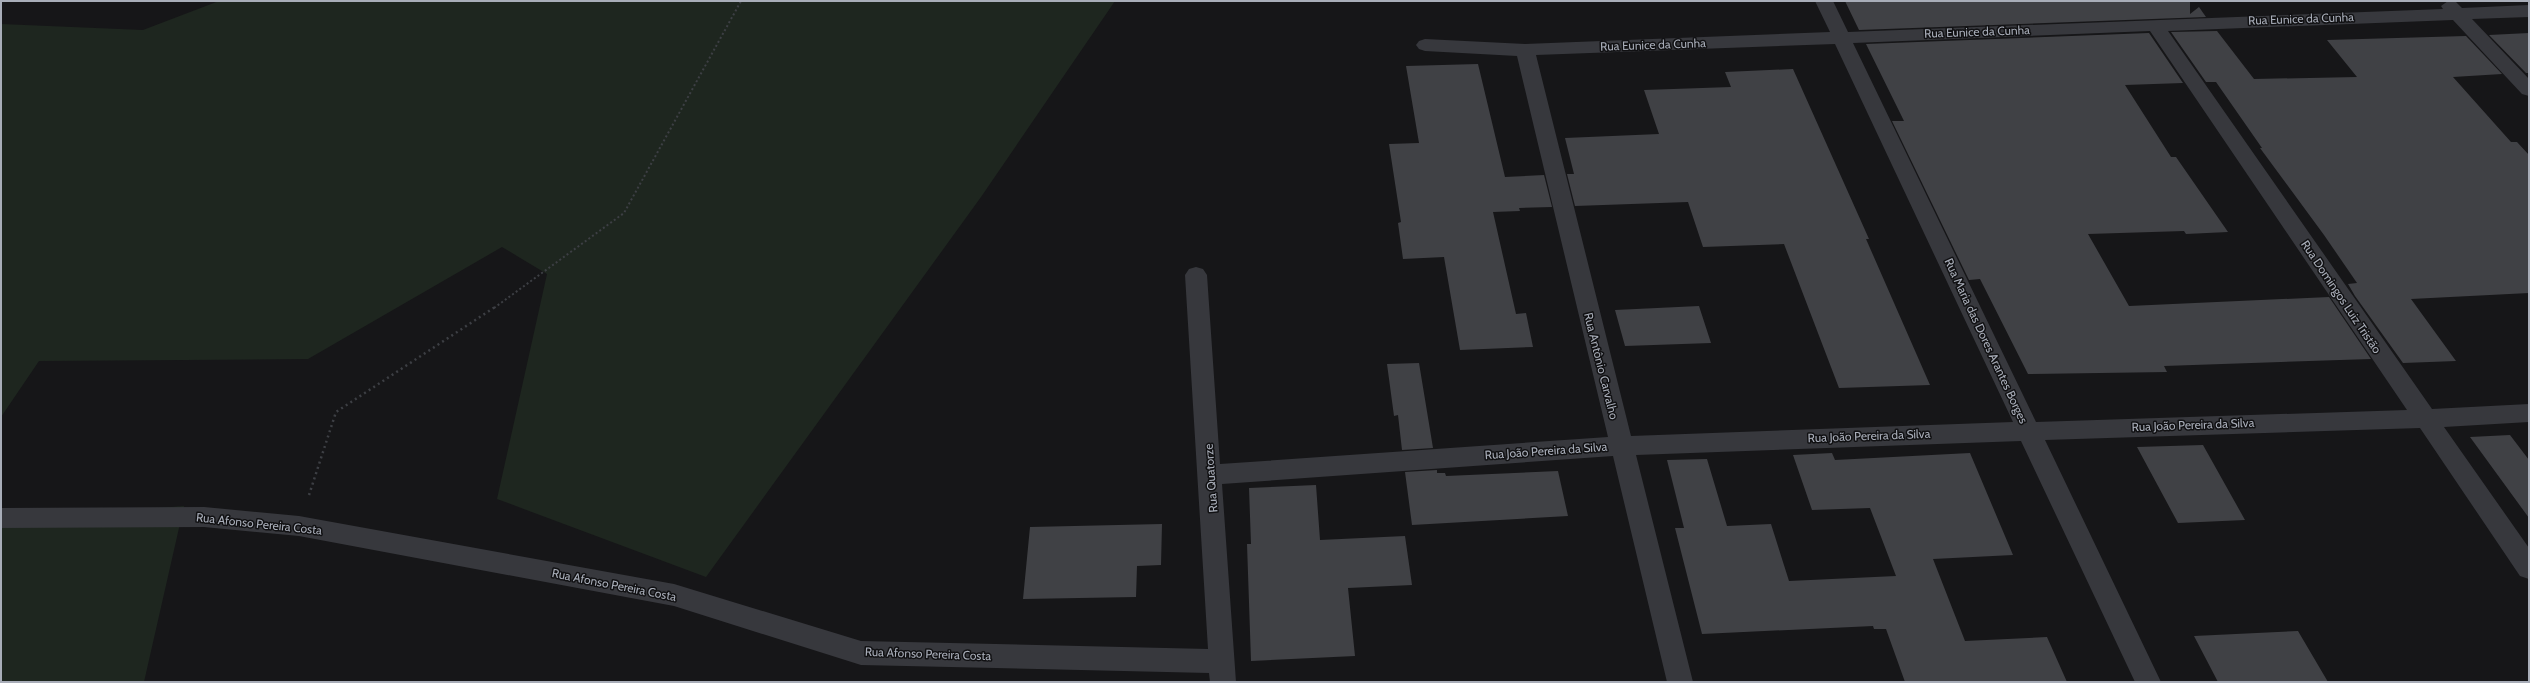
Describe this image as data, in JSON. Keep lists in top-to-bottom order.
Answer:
{
  "streets": {
    "street": [
      "Rua Eunice da Cunha",
      "Rua Domingos Luiz Tristão",
      "Rua Maria das Dores Arantes Borges",
      "Rua Antônio Carvalho",
      "Rua João Pereira da Silva",
      "Rua Quatorze",
      "Rua Afonso Pereira Costa"
    ]
  },
  "crossings": [
    ["Rua Eunice da Cunha", "Rua Domingos Luiz Tristão"],
    ["Rua Eunice da Cunha", "Rua Maria das Dores Arantes Borges"],
    ["Rua Eunice da Cunha", "Rua Antônio Carvalho"],
    ["Rua Domingos Luiz Tristão", "Rua João Pereira da Silva"],
    ["Rua Maria das Dores Arantes Borges", "Rua João Pereira da Silva"],
    ["Rua Antônio Carvalho", "Rua João Pereira da Silva"],
    ["Rua João Pereira da Silva", "Rua Quatorze"],
    ["Rua Quatorze", "Rua Afonso Pereira Costa"]
  ]
}
